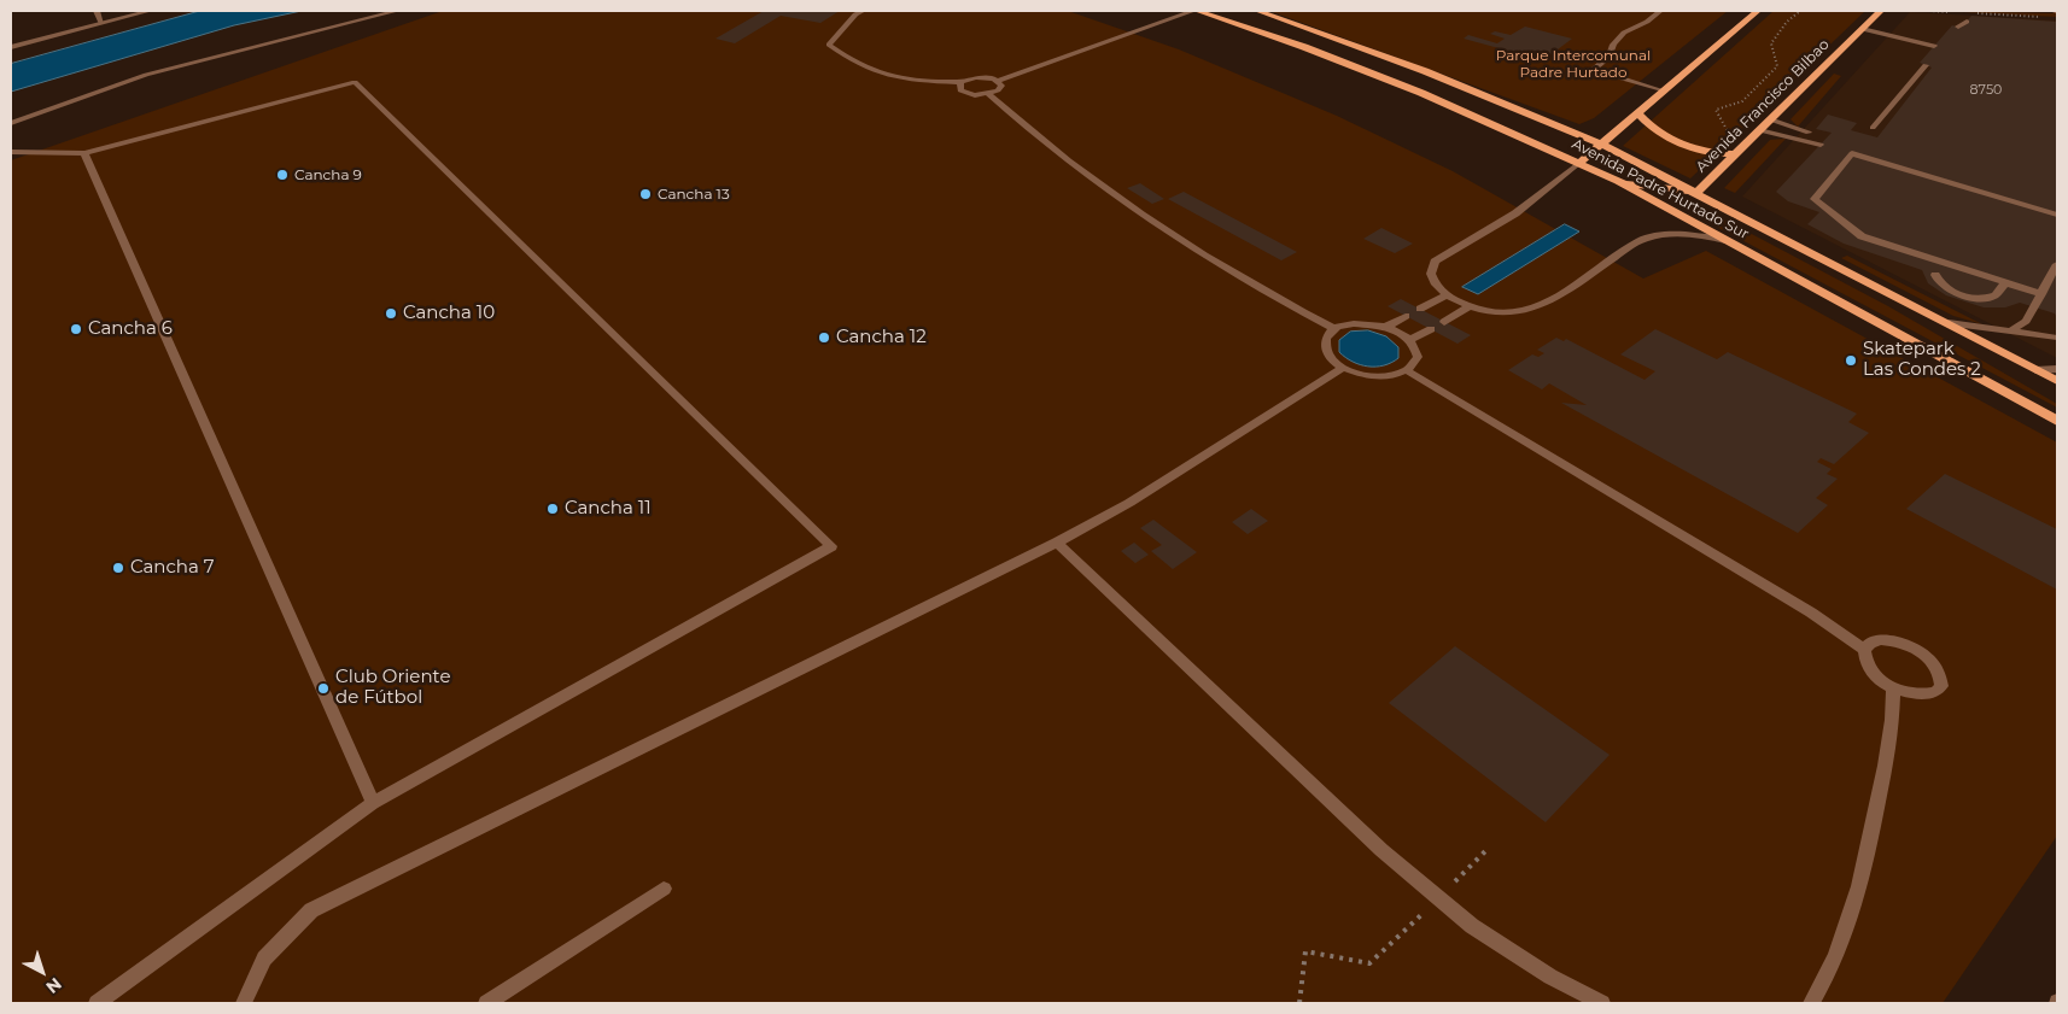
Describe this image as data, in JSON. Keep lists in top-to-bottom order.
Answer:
{
  "streets": {
    "main road": ["Avenida Francisco Bilbao", "Avenida Padre Hurtado Sur"]
  },
  "crossings": [
    ["Avenida Francisco Bilbao", "Avenida Padre Hurtado Sur"]
  ],
  "parks": ["Parque Intercomunal Padre Hurtado"],
  "places": [
    "Cancha 9",
    "Cancha 13",
    "Cancha 10",
    "Cancha 6",
    "Cancha 12",
    "Skatepark Las Condes 2",
    "Cancha 11",
    "Cancha 7",
    "Club Oriente de Fútbol"
  ],
  "house_numbers": ["8750"],
  "north": "bottom right"
}
